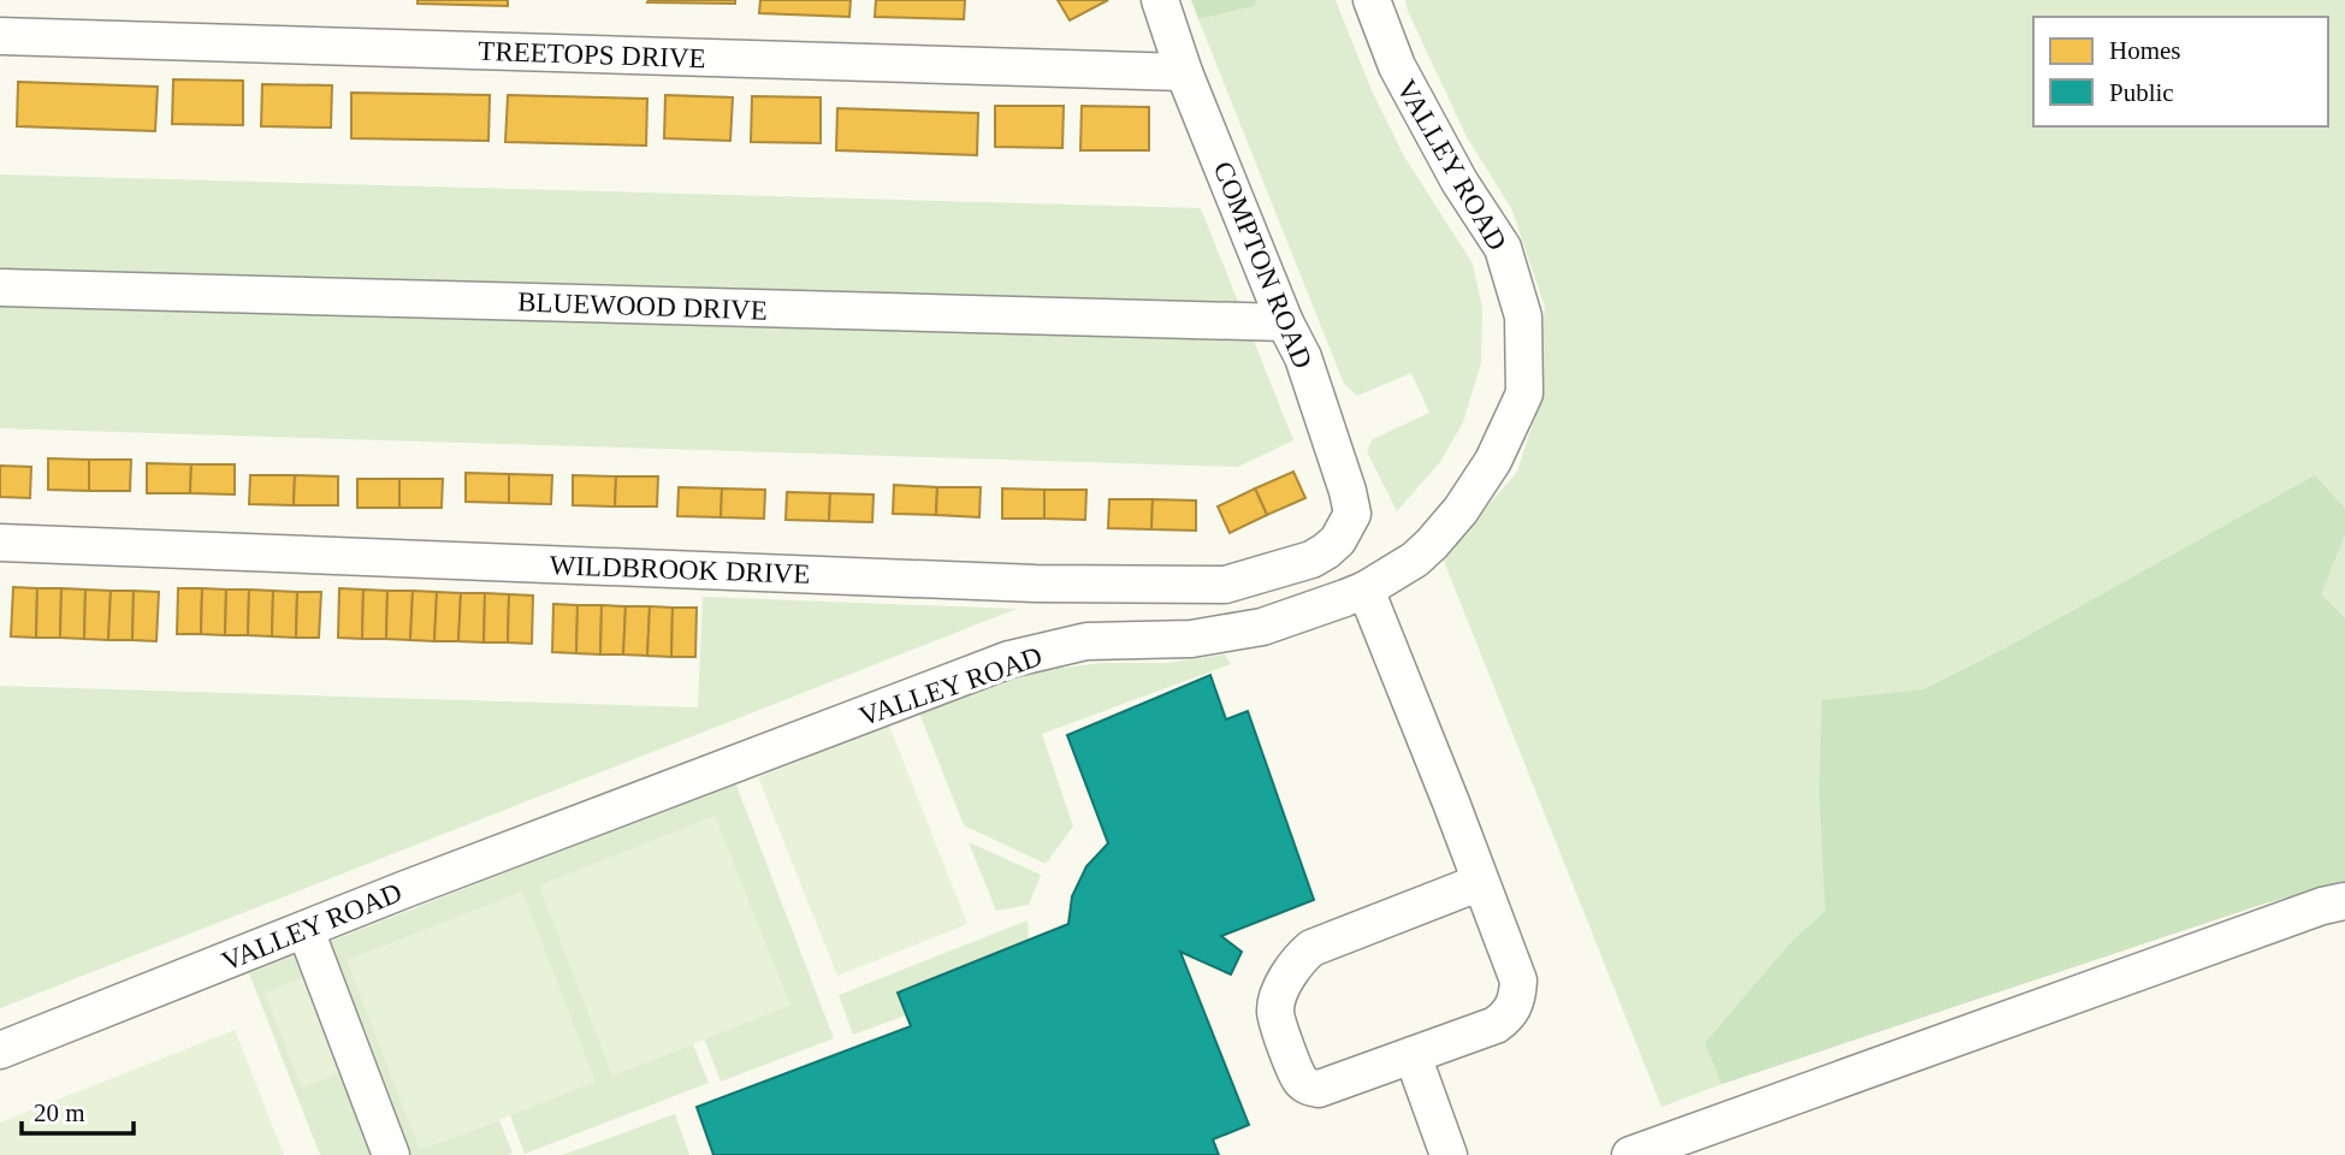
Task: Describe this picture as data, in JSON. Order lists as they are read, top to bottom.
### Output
{
  "streets": {
    "street": [
      "TREETOPS DRIVE",
      "VALLEY ROAD",
      "COMPTON ROAD",
      "BLUEWOOD DRIVE",
      "WILDBROOK DRIVE"
    ]
  },
  "crossings": [
    ["TREETOPS DRIVE", "COMPTON ROAD"],
    ["COMPTON ROAD", "BLUEWOOD DRIVE"],
    ["COMPTON ROAD", "WILDBROOK DRIVE"]
  ],
  "legend": ["Homes", "Public"],
  "scale_bar": "20 m"
}
